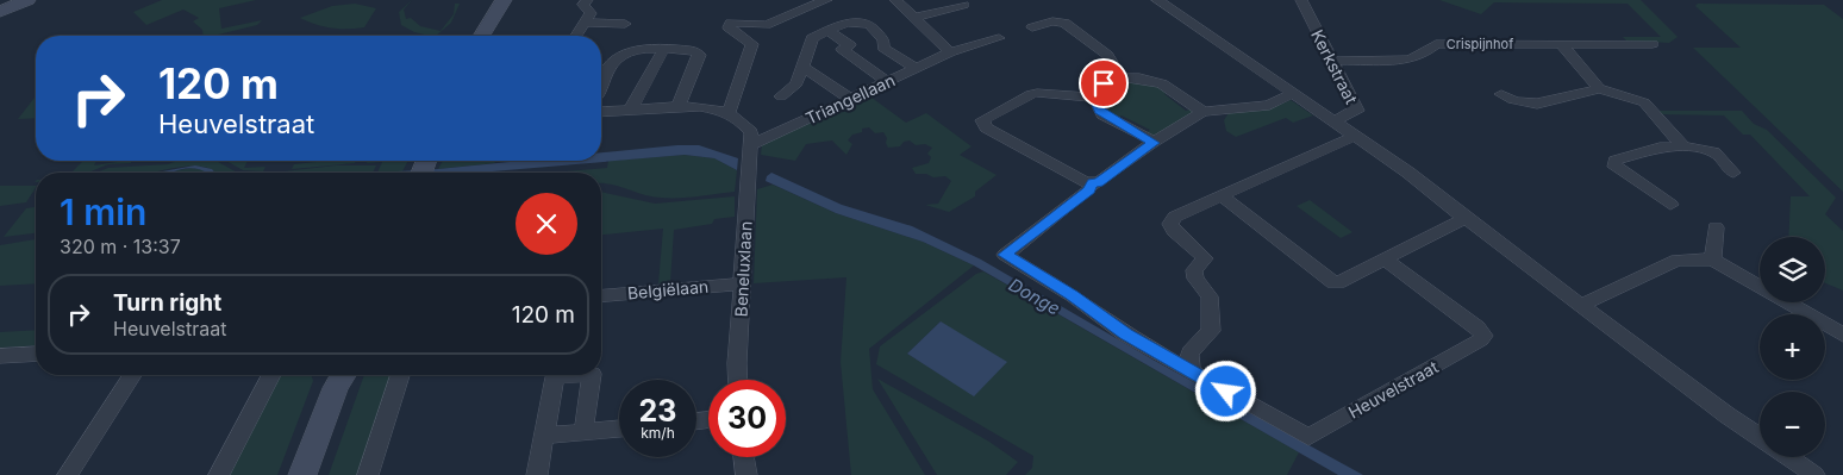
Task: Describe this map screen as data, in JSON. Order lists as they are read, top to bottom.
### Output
{
  "streets": {
    "street": [
      "Crispijnhof",
      "Kerkstraat",
      "Triangellaan",
      "Beneluxlaan",
      "Belgiëlaan",
      "Heuvelstraat"
    ]
  },
  "crossings": [
    ["Crispijnhof", "Kerkstraat"],
    ["Triangellaan", "Beneluxlaan"],
    ["Beneluxlaan", "Belgiëlaan"]
  ],
  "water": ["Donge"],
  "page": {
    "turn": ["120 m", "Heuvelstraat"],
    "heading": ["1 min", "320 m · 13:37"],
    "map_buttons": ["+", "−"],
    "list": [
      {
        "name": "Turn right",
        "note": "Heuvelstraat",
        "value": "120 m"
      }
    ],
    "speed": "23 km/h",
    "limit": "30"
  }
}
